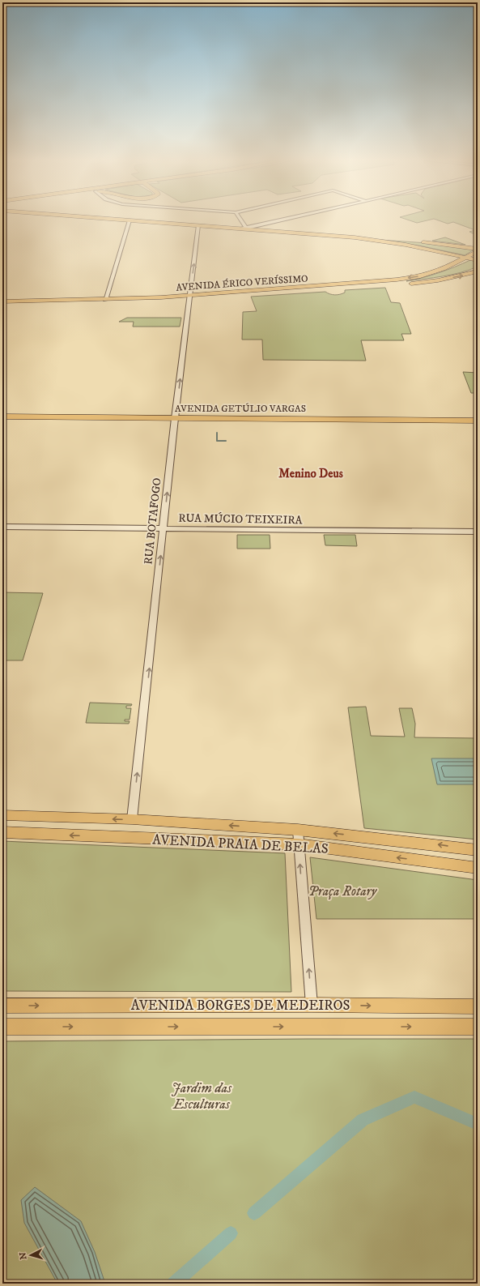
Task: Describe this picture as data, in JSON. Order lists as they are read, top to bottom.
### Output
{
  "streets": {
    "main road": [
      "AVENIDA ÉRICO VERÍSSIMO",
      "AVENIDA GETÚLIO VARGAS",
      "AVENIDA PRAIA DE BELAS",
      "AVENIDA BORGES DE MEDEIROS"
    ],
    "street": ["RUA MÚCIO TEIXEIRA", "RUA BOTAFOGO"]
  },
  "crossings": [
    ["AVENIDA ÉRICO VERÍSSIMO", "RUA BOTAFOGO"],
    ["AVENIDA GETÚLIO VARGAS", "RUA BOTAFOGO"],
    ["RUA MÚCIO TEIXEIRA", "RUA BOTAFOGO"],
    ["RUA BOTAFOGO", "AVENIDA PRAIA DE BELAS"]
  ],
  "one_way": ["RUA BOTAFOGO", "AVENIDA PRAIA DE BELAS", "AVENIDA BORGES DE MEDEIROS"],
  "districts": ["Menino Deus"],
  "parks": ["Praça Rotary", "Jardim das Esculturas"],
  "north": "left"
}
